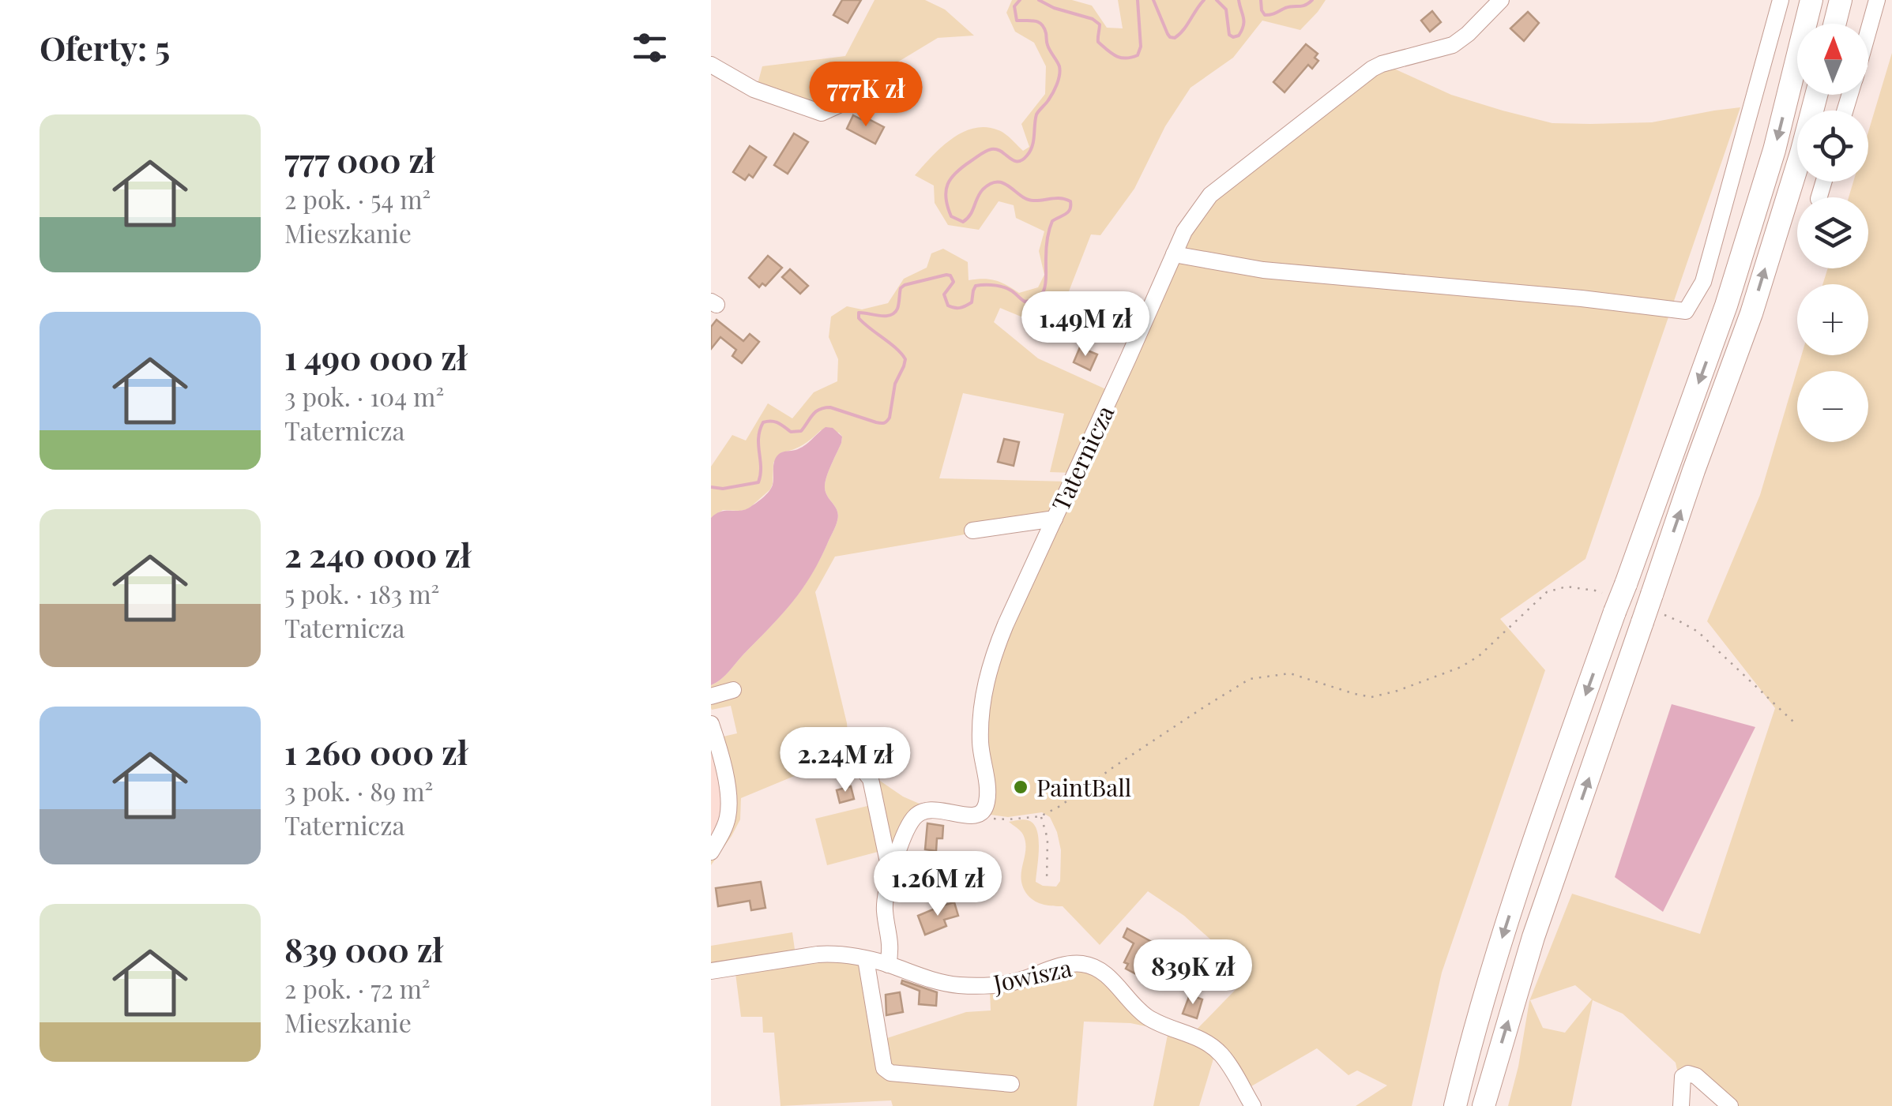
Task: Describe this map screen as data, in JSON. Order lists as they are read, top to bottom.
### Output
{
  "streets": {
    "street": ["Taternicza", "Jowisza"]
  },
  "places": ["PaintBall"],
  "north": "top",
  "page": {
    "heading": "Oferty: 5",
    "map_buttons": ["+", "−"],
    "price": [
      "777K zł",
      "1.49M zł",
      "2.24M zł",
      "1.26M zł",
      "839K zł"
    ],
    "list": [
      {
        "name": "777 000 zł",
        "note": "2 pok. · 54 m² · Mieszkanie"
      },
      {
        "name": "1 490 000 zł",
        "note": "3 pok. · 104 m² · Taternicza"
      },
      {
        "name": "2 240 000 zł",
        "note": "5 pok. · 183 m² · Taternicza"
      },
      {
        "name": "1 260 000 zł",
        "note": "3 pok. · 89 m² · Taternicza"
      },
      {
        "name": "839 000 zł",
        "note": "2 pok. · 72 m² · Mieszkanie"
      }
    ]
  }
}
